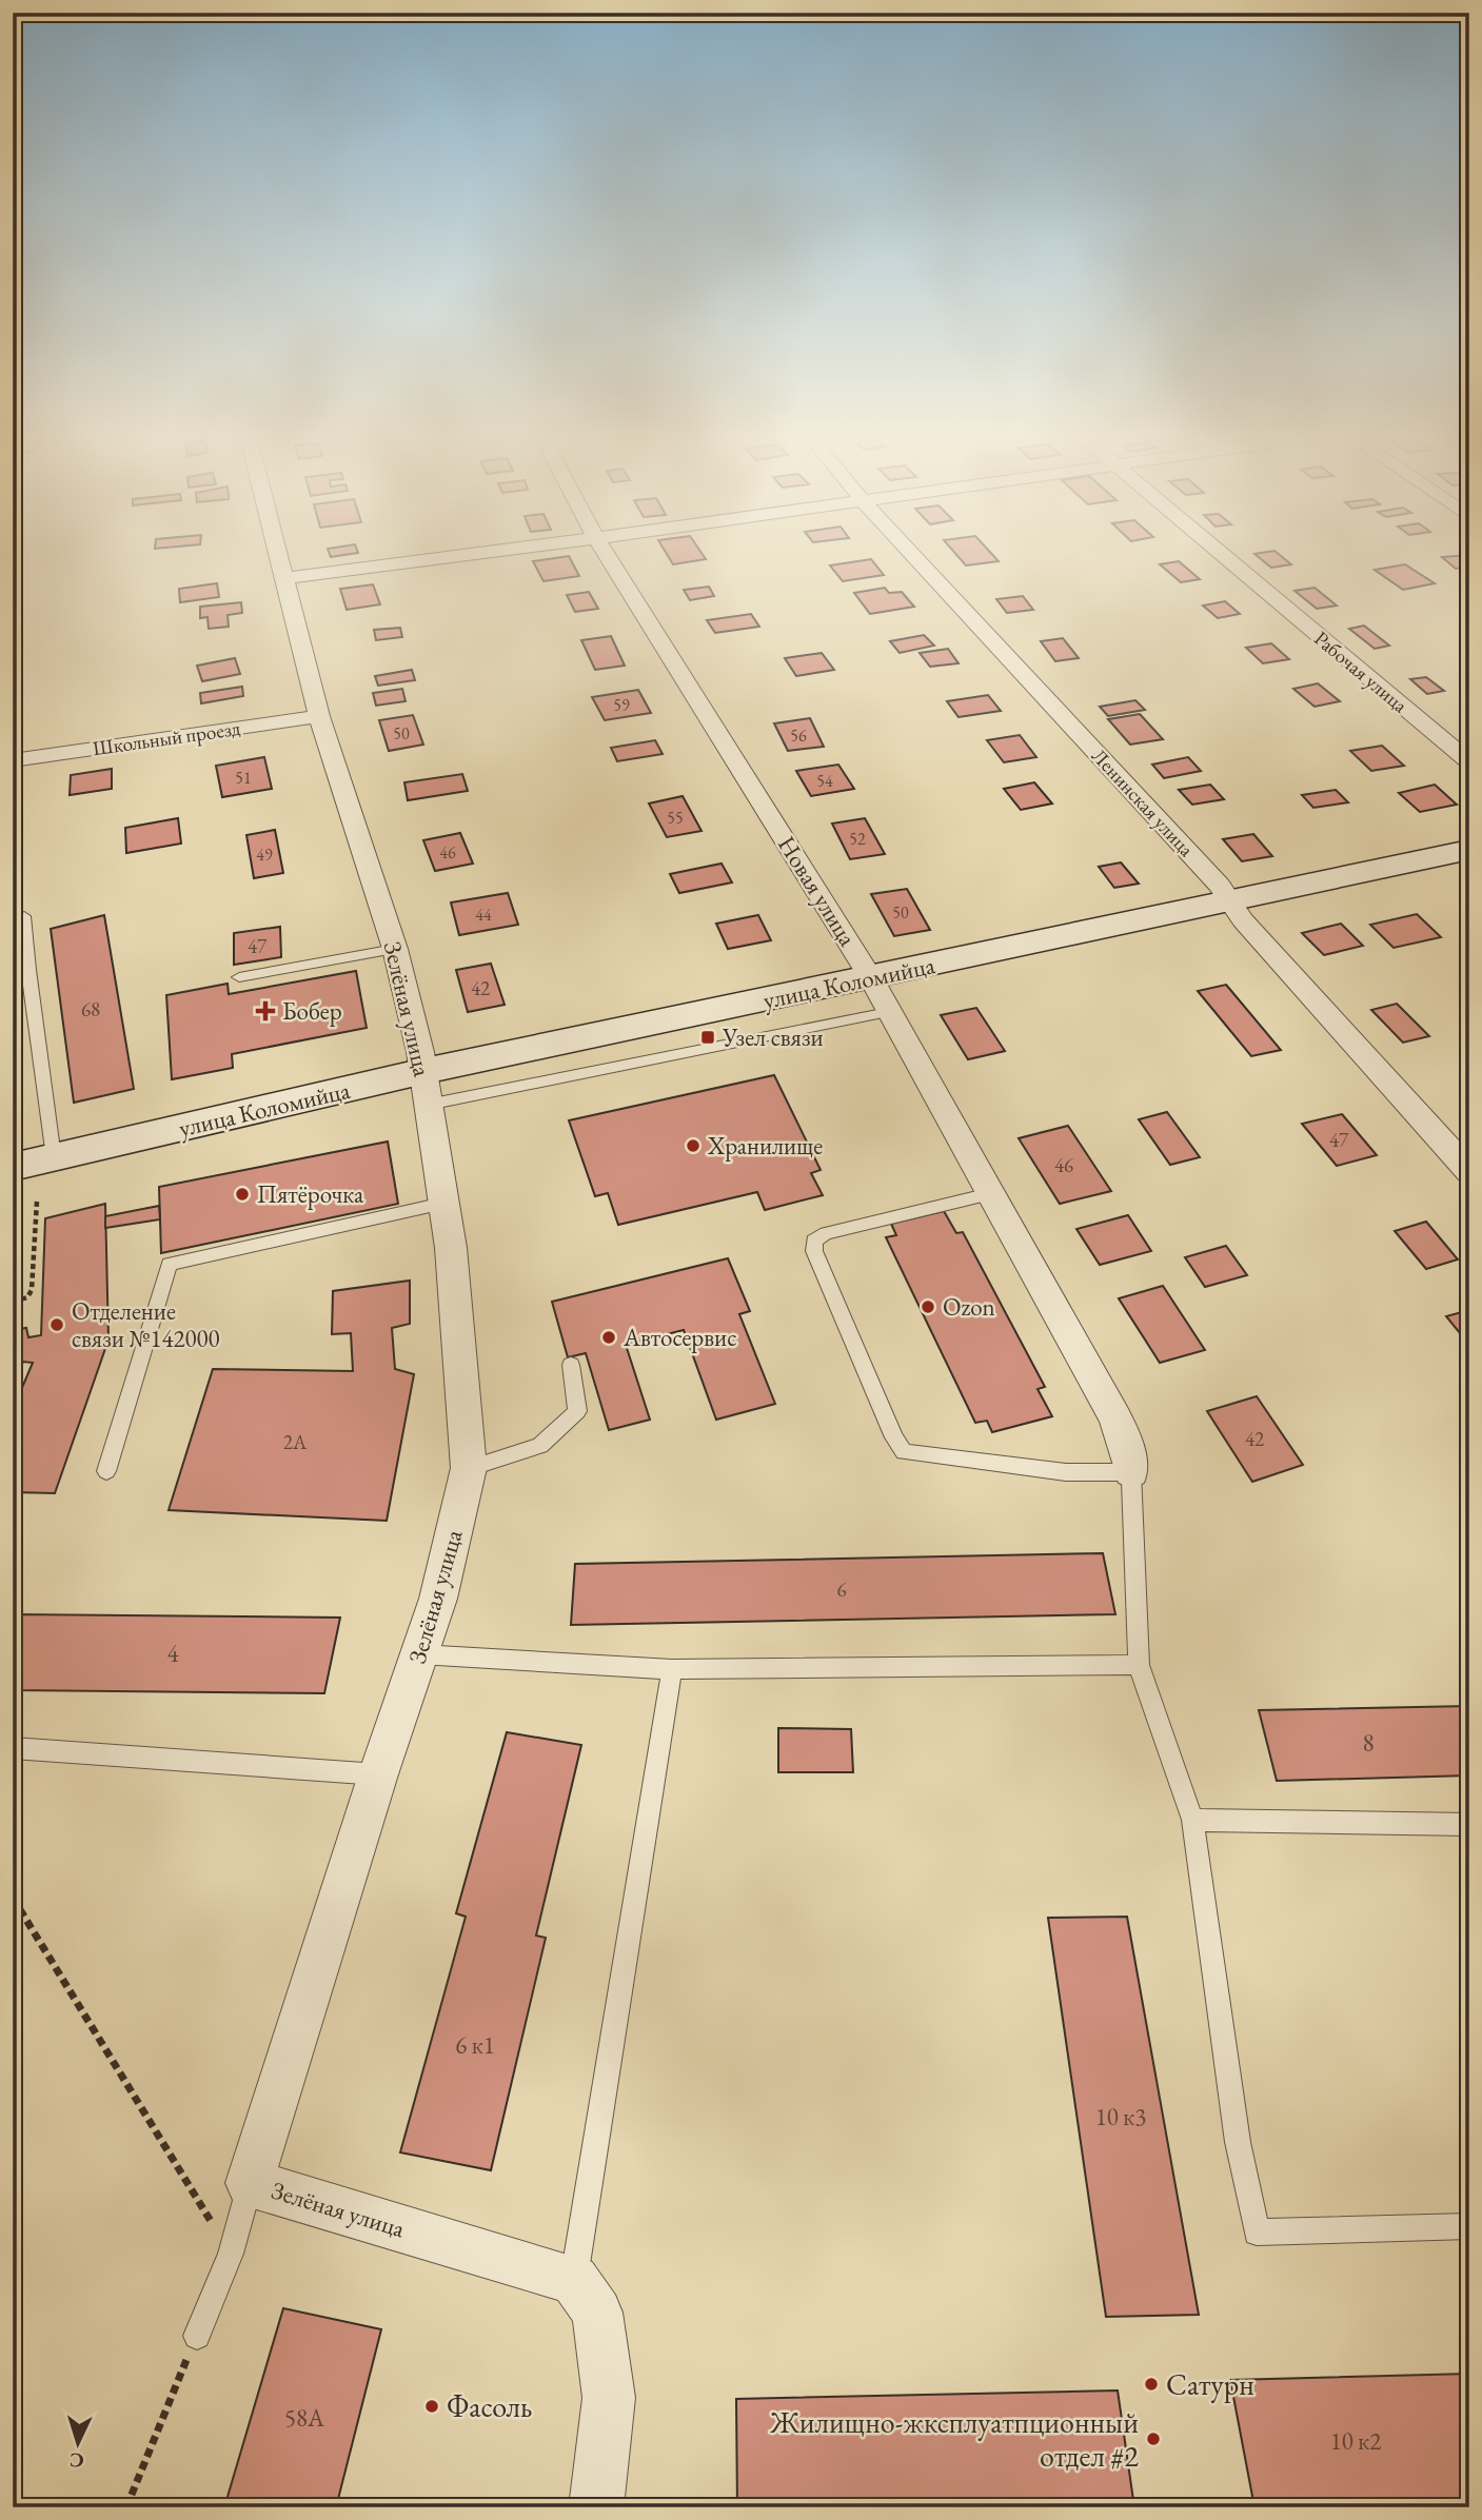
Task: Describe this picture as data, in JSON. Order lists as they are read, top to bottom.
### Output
{
  "streets": {
    "main road": ["улица Коломийца"],
    "street": [
      "Рабочая улица",
      "Школьный проезд",
      "Ленинская улица",
      "Новая улица",
      "Зелёная улица"
    ]
  },
  "crossings": [
    ["Школьный проезд", "Зелёная улица"],
    ["Ленинская улица", "улица Коломийца"],
    ["Новая улица", "улица Коломийца"],
    ["улица Коломийца", "Зелёная улица"]
  ],
  "places": {
    "health": ["Бобер"],
    "transit": ["Узел связи"],
    "other": [
      "Хранилище",
      "Пятёрочка",
      "Ozon",
      "Отделение связи №142000",
      "Автосервис",
      "Сатурн",
      "Фасоль",
      "Жилищно-жксплуатпционный отдел #2"
    ]
  },
  "house_numbers": [
    "59",
    "50",
    "56",
    "51",
    "54",
    "55",
    "52",
    "46",
    "49",
    "50",
    "44",
    "47",
    "42",
    "68",
    "47",
    "46",
    "42",
    "2А",
    "6",
    "4",
    "8",
    "6 к1",
    "10 к3",
    "58А",
    "10 к2"
  ],
  "north": "bottom"
}
